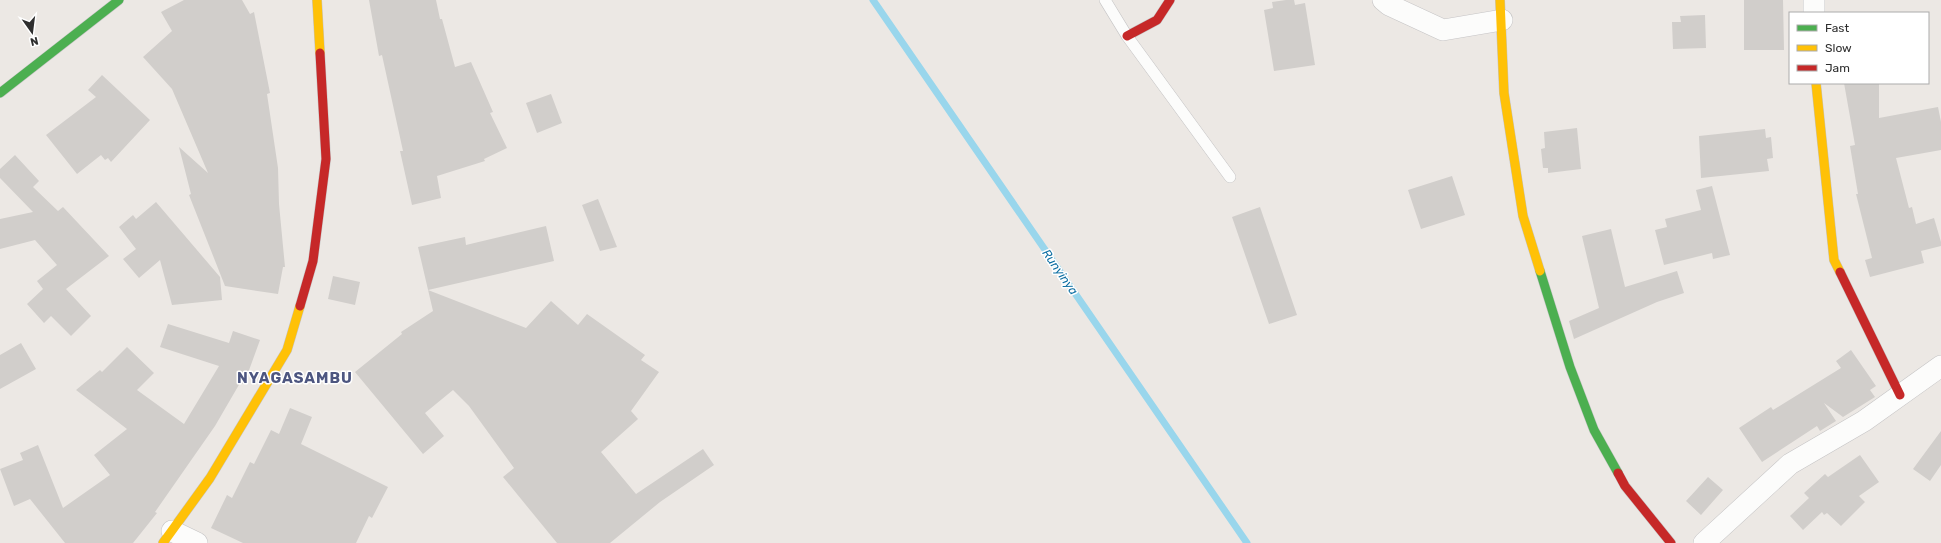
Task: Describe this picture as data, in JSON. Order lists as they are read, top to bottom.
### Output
{
  "districts": ["NYAGASAMBU"],
  "water": ["Runyinya"],
  "legend": ["Fast", "Slow", "Jam"],
  "north": "bottom"
}
